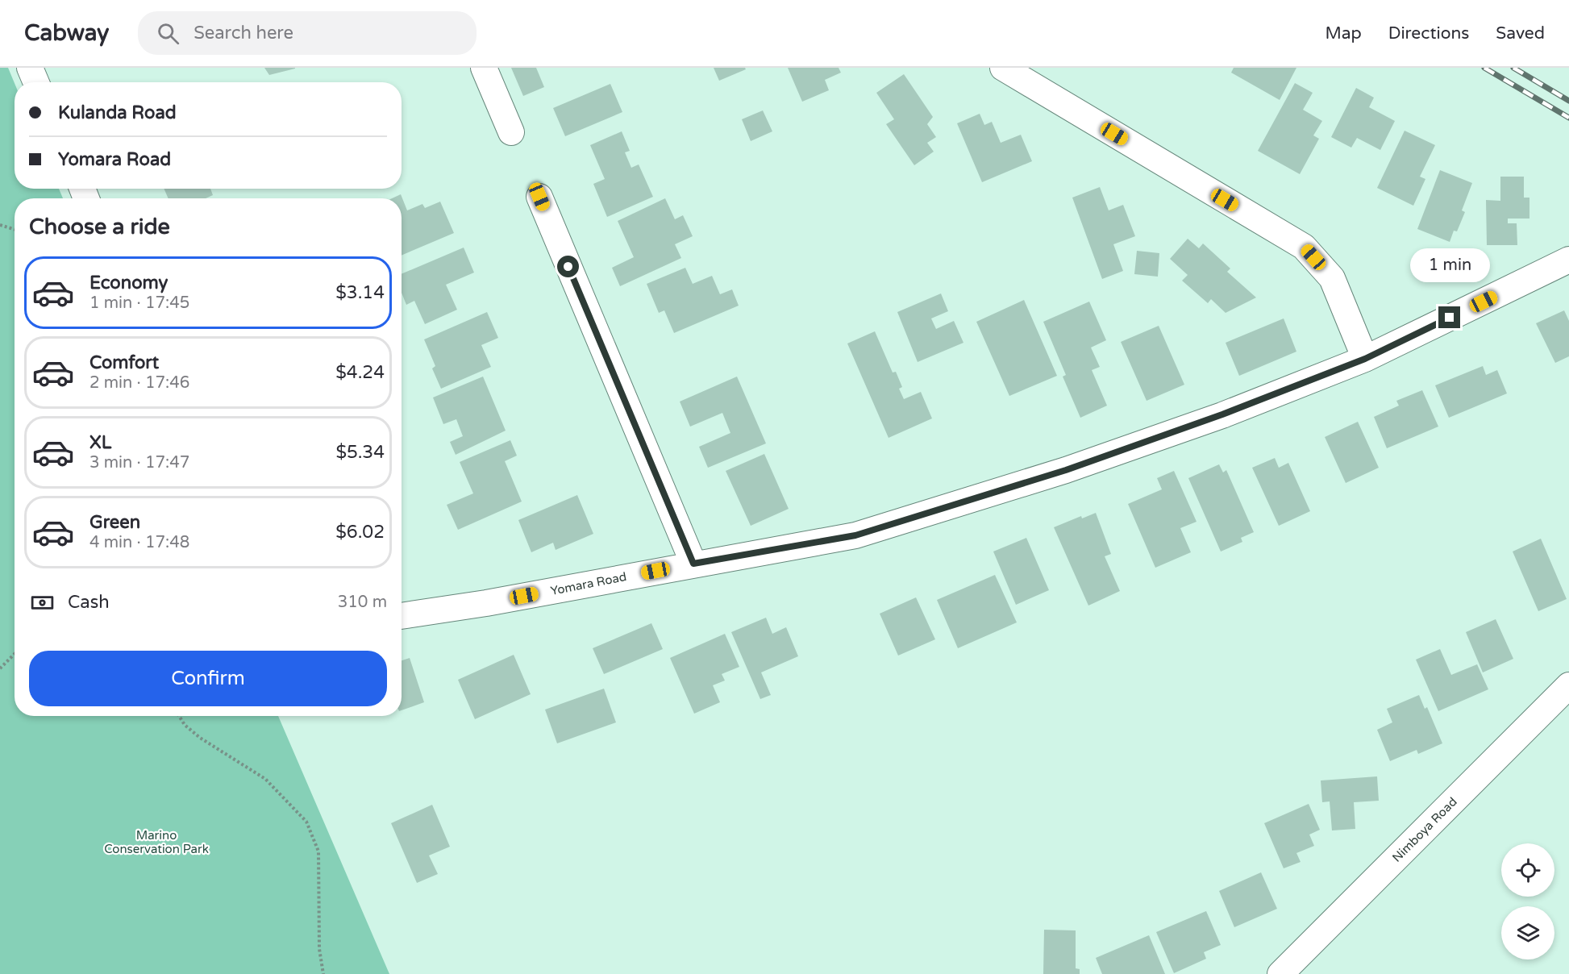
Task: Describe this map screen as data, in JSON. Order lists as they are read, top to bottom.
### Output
{
  "streets": {
    "street": ["Yomara Road", "Nimboya Road"]
  },
  "parks": ["Marino Conservation Park"],
  "page": {
    "header": "Cabway",
    "search": "Search here",
    "nav": ["Map", "Directions", "Saved"],
    "banner": ["Kulanda Road", "Yomara Road"],
    "heading": "Choose a ride",
    "bubble": "1 min",
    "list": [
      {
        "name": "Economy",
        "note": "1 min · 17:45",
        "value": "$3.14"
      },
      {
        "name": "Comfort",
        "note": "2 min · 17:46",
        "value": "$4.24"
      },
      {
        "name": "XL",
        "note": "3 min · 17:47",
        "value": "$5.34"
      },
      {
        "name": "Green",
        "note": "4 min · 17:48",
        "value": "$6.02"
      }
    ],
    "pay": ["Cash", "310 m"],
    "buttons": "Confirm"
  }
}
